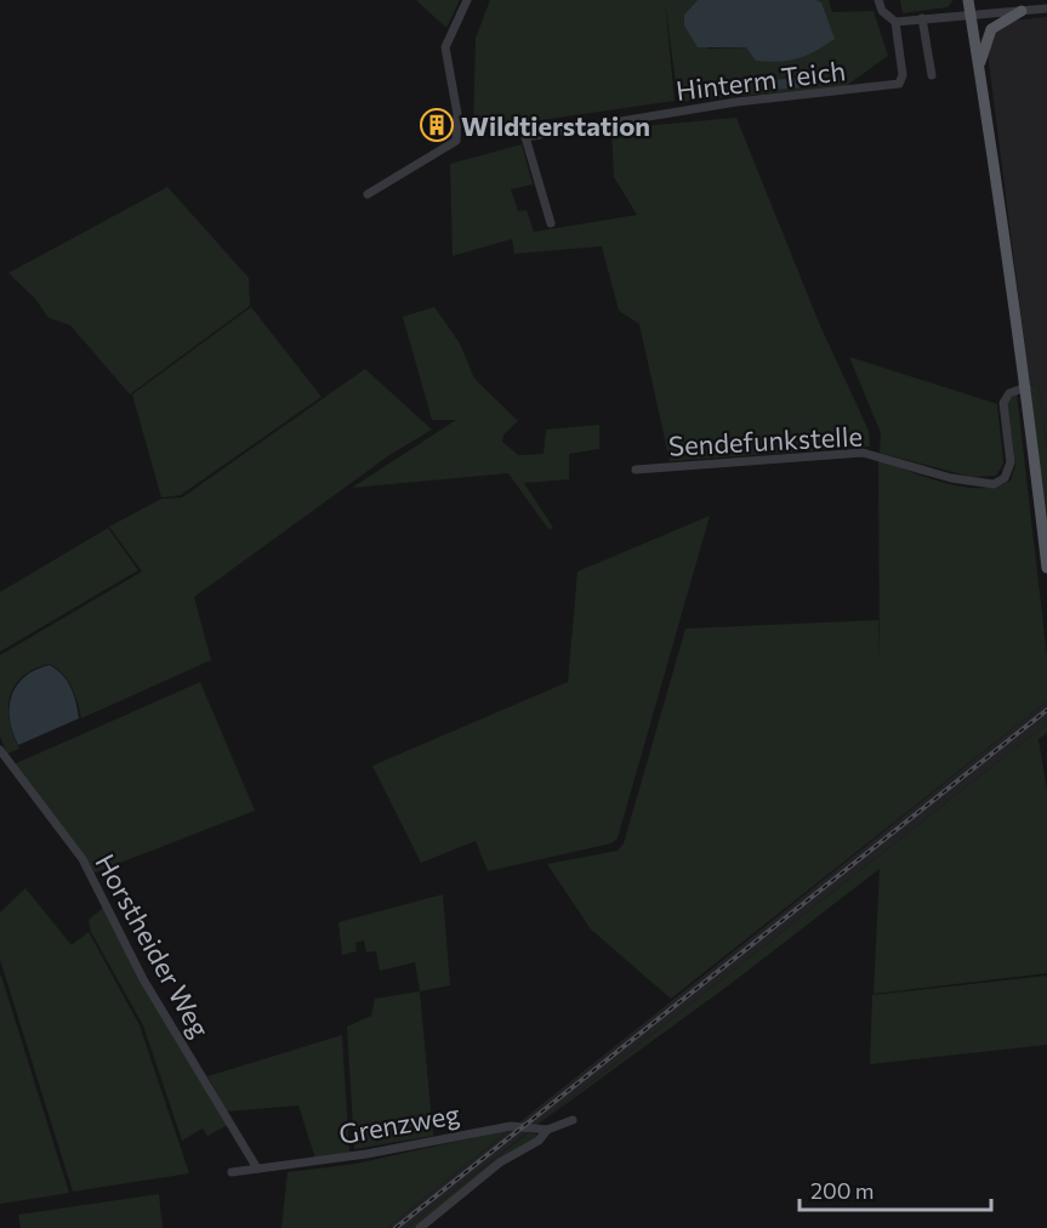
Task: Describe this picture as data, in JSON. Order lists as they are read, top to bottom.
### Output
{
  "streets": {
    "street": [
      "Hinterm Teich",
      "Sendefunkstelle",
      "Horstheider Weg",
      "Grenzweg"
    ]
  },
  "crossings": [
    ["Horstheider Weg", "Grenzweg"]
  ],
  "places": {
    "building": ["Wildtierstation"]
  },
  "scale_bar": "200 m"
}
